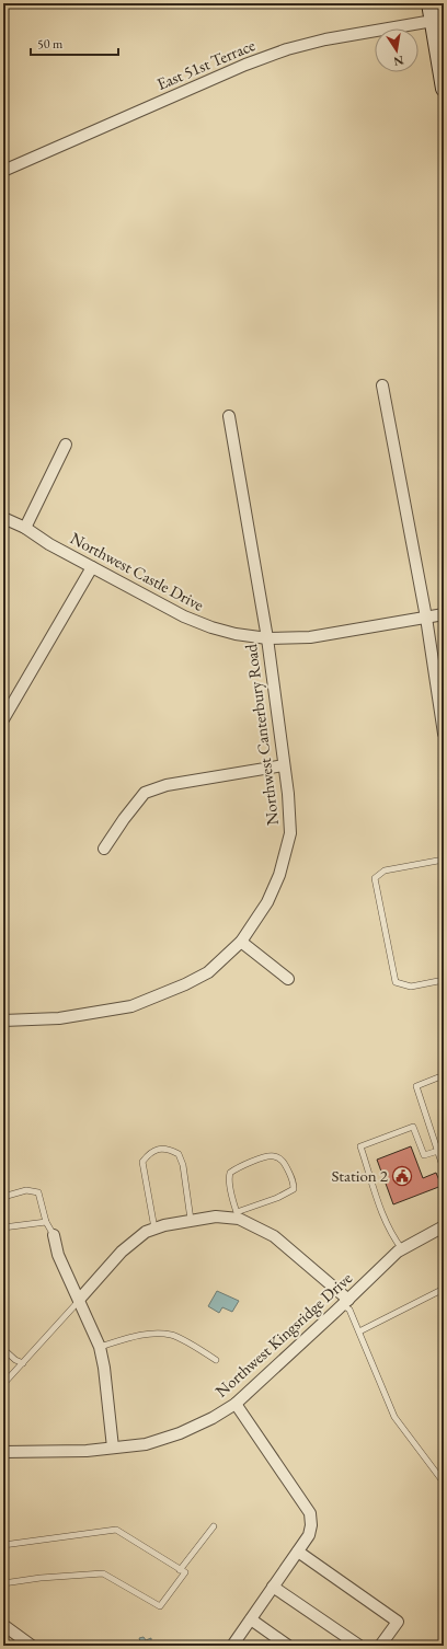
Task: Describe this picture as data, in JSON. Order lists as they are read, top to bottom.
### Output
{
  "streets": {
    "street": [
      "East 51st Terrace",
      "Northwest Castle Drive",
      "Northwest Canterbury Road",
      "Northwest Kingsridge Drive"
    ]
  },
  "crossings": [
    ["Northwest Castle Drive", "Northwest Canterbury Road"]
  ],
  "places": {
    "public building": ["Station 2"]
  },
  "scale_bar": "50 m",
  "north": "bottom"
}
